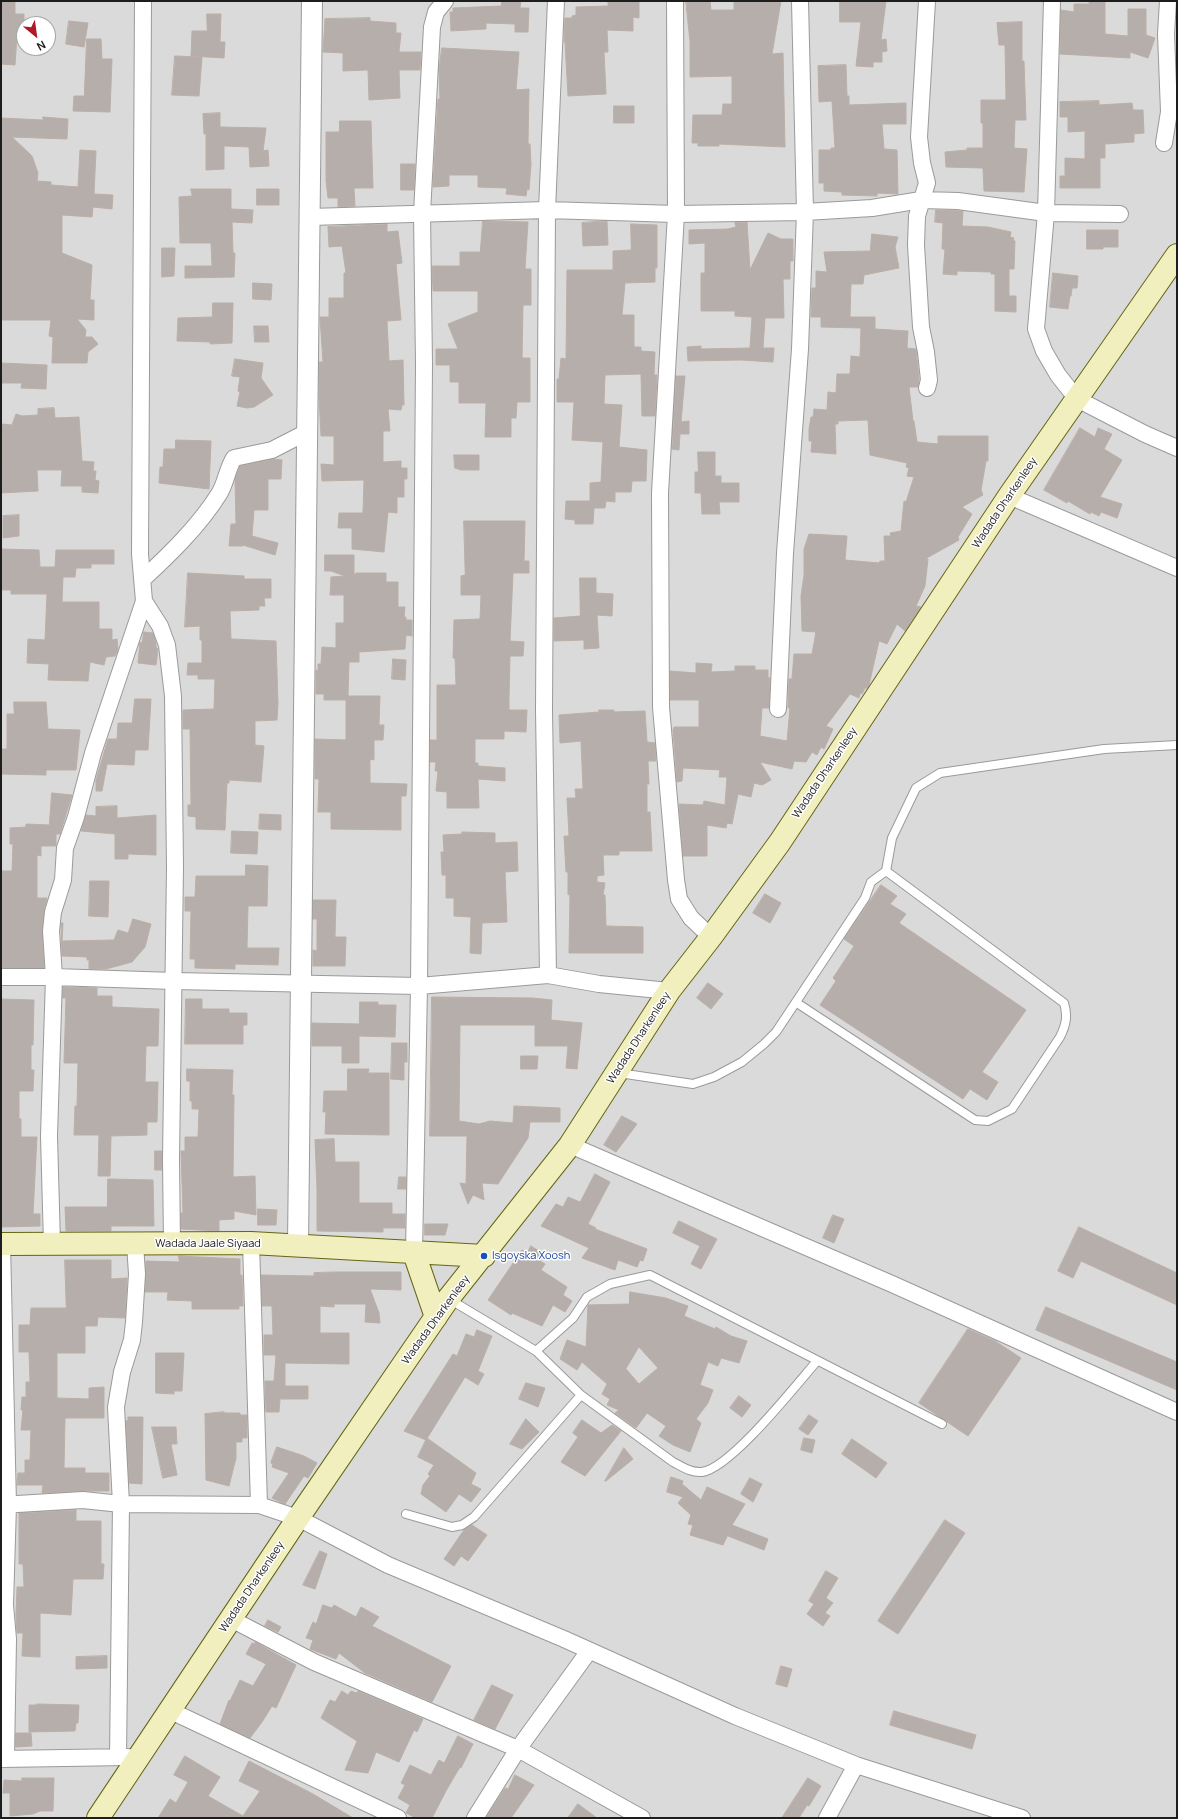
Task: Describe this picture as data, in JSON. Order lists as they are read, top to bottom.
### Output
{
  "streets": {
    "main road": ["Wadada Dharkenleey", "Wadada Jaale Siyaad"]
  },
  "crossings": [
    ["Wadada Dharkenleey", "Wadada Jaale Siyaad"]
  ],
  "places": ["Isgoyska Xoosh"],
  "north": "bottom right"
}
